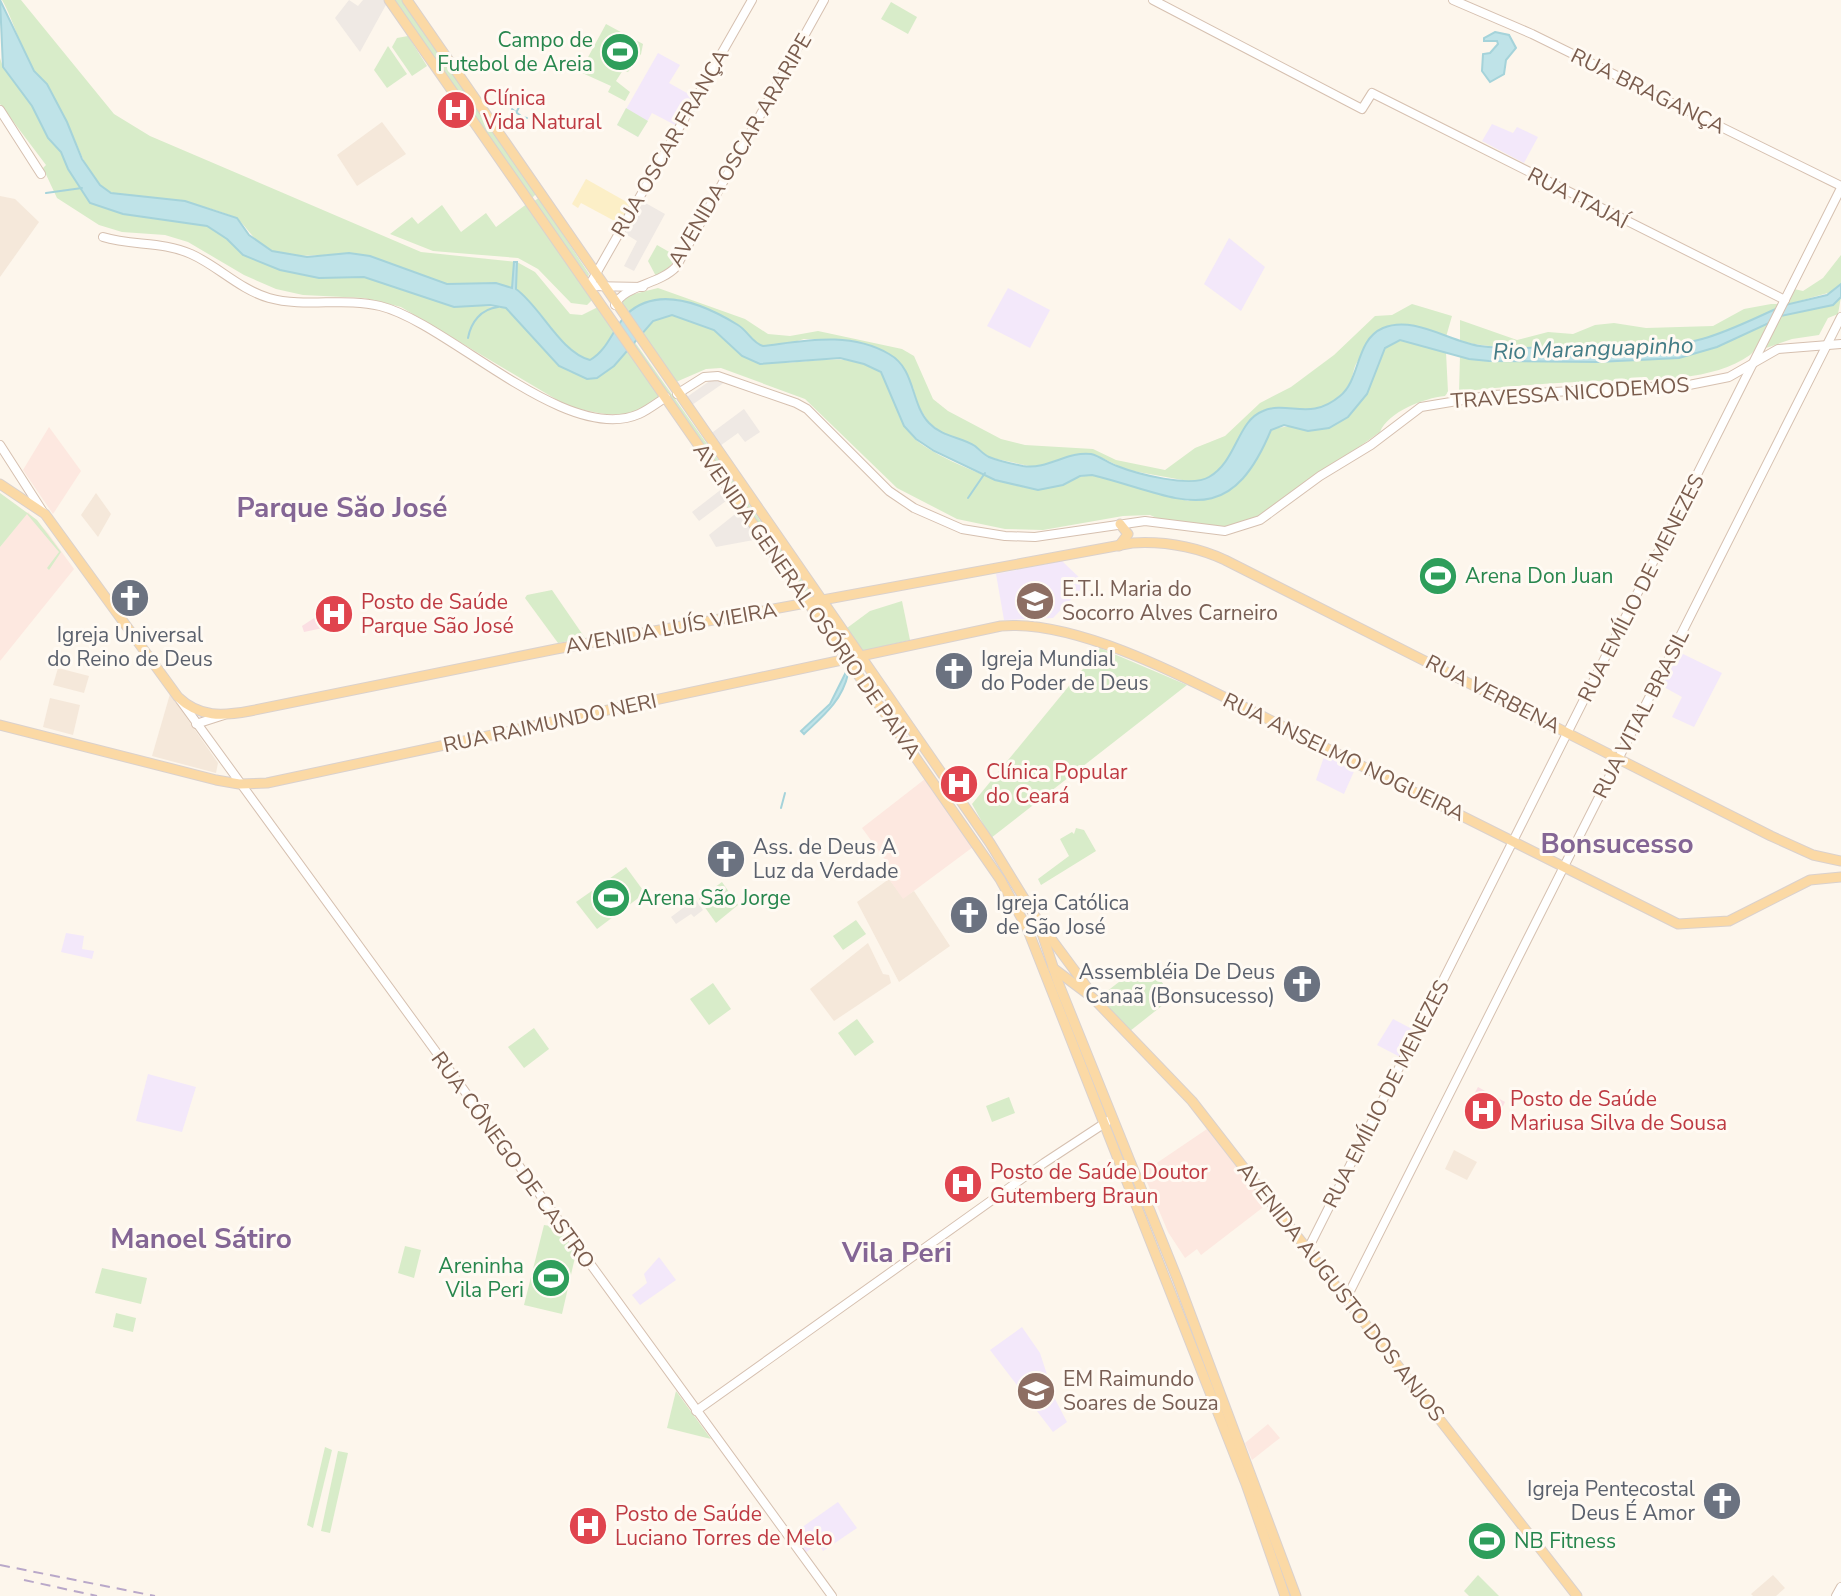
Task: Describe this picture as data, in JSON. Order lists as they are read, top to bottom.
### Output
{
  "streets": {
    "main road": [
      "AVENIDA GENERAL OSÓRIO DE PAIVA",
      "AVENIDA LUÍS VIEIRA",
      "RUA VERBENA",
      "RUA RAIMUNDO NERI",
      "RUA ANSELMO NOGUEIRA",
      "AVENIDA AUGUSTO DOS ANJOS"
    ],
    "street": [
      "RUA BRAGANÇA",
      "RUA OSCAR FRANÇA",
      "AVENIDA OSCAR ARARIPE",
      "RUA ITAJAÍ",
      "TRAVESSA NICODEMOS",
      "RUA EMÍLIO DE MENEZES",
      "RUA VITAL BRASIL",
      "RUA CÔNEGO DE CASTRO"
    ]
  },
  "crossings": [
    ["RUA BRAGANÇA", "RUA EMÍLIO DE MENEZES"],
    ["RUA OSCAR FRANÇA", "AVENIDA GENERAL OSÓRIO DE PAIVA"],
    ["AVENIDA OSCAR ARARIPE", "AVENIDA GENERAL OSÓRIO DE PAIVA"],
    ["RUA ITAJAÍ", "RUA EMÍLIO DE MENEZES"],
    ["TRAVESSA NICODEMOS", "RUA EMÍLIO DE MENEZES"],
    ["TRAVESSA NICODEMOS", "AVENIDA GENERAL OSÓRIO DE PAIVA"],
    ["TRAVESSA NICODEMOS", "RUA VITAL BRASIL"],
    ["RUA EMÍLIO DE MENEZES", "RUA VERBENA"],
    ["RUA EMÍLIO DE MENEZES", "RUA ANSELMO NOGUEIRA"],
    ["RUA EMÍLIO DE MENEZES", "AVENIDA AUGUSTO DOS ANJOS"],
    ["AVENIDA GENERAL OSÓRIO DE PAIVA", "AVENIDA LUÍS VIEIRA"],
    ["AVENIDA GENERAL OSÓRIO DE PAIVA", "RUA RAIMUNDO NERI"],
    ["AVENIDA GENERAL OSÓRIO DE PAIVA", "RUA ANSELMO NOGUEIRA"],
    ["AVENIDA GENERAL OSÓRIO DE PAIVA", "AVENIDA AUGUSTO DOS ANJOS"],
    ["AVENIDA LUÍS VIEIRA", "RUA VERBENA"],
    ["AVENIDA LUÍS VIEIRA", "RUA CÔNEGO DE CASTRO"],
    ["RUA VERBENA", "RUA VITAL BRASIL"],
    ["RUA VITAL BRASIL", "RUA ANSELMO NOGUEIRA"],
    ["RUA VITAL BRASIL", "AVENIDA AUGUSTO DOS ANJOS"],
    ["RUA RAIMUNDO NERI", "RUA ANSELMO NOGUEIRA"],
    ["RUA RAIMUNDO NERI", "RUA CÔNEGO DE CASTRO"]
  ],
  "districts": [
    "Parque Săo José",
    "Bonsucesso",
    "Manoel Sátiro",
    "Vila Peri"
  ],
  "water": ["Rio Maranguapinho"],
  "places": {
    "sports": [
      "Campo de Futebol de Areia",
      "Arena Don Juan",
      "Arena São Jorge",
      "Areninha Vila Peri",
      "NB Fitness"
    ],
    "hospital": [
      "Clínica Vida Natural",
      "Posto de Saúde Parque São José",
      "Clínica Popular do Ceará",
      "Posto de Saúde Mariusa Silva de Sousa",
      "Posto de Saúde Doutor Gutemberg Braun",
      "Posto de Saúde Luciano Torres de Melo"
    ],
    "church": [
      "Igreja Universal do Reino de Deus",
      "Igreja Mundial do Poder de Deus",
      "Ass. de Deus A Luz da Verdade",
      "Igreja Católica de São José",
      "Assembléia De Deus Canaã (Bonsucesso)",
      "Igreja Pentecostal Deus É Amor"
    ],
    "school or university": ["E.T.I. Maria do Socorro Alves Carneiro", "EM Raimundo Soares de Souza"]
  }
}
